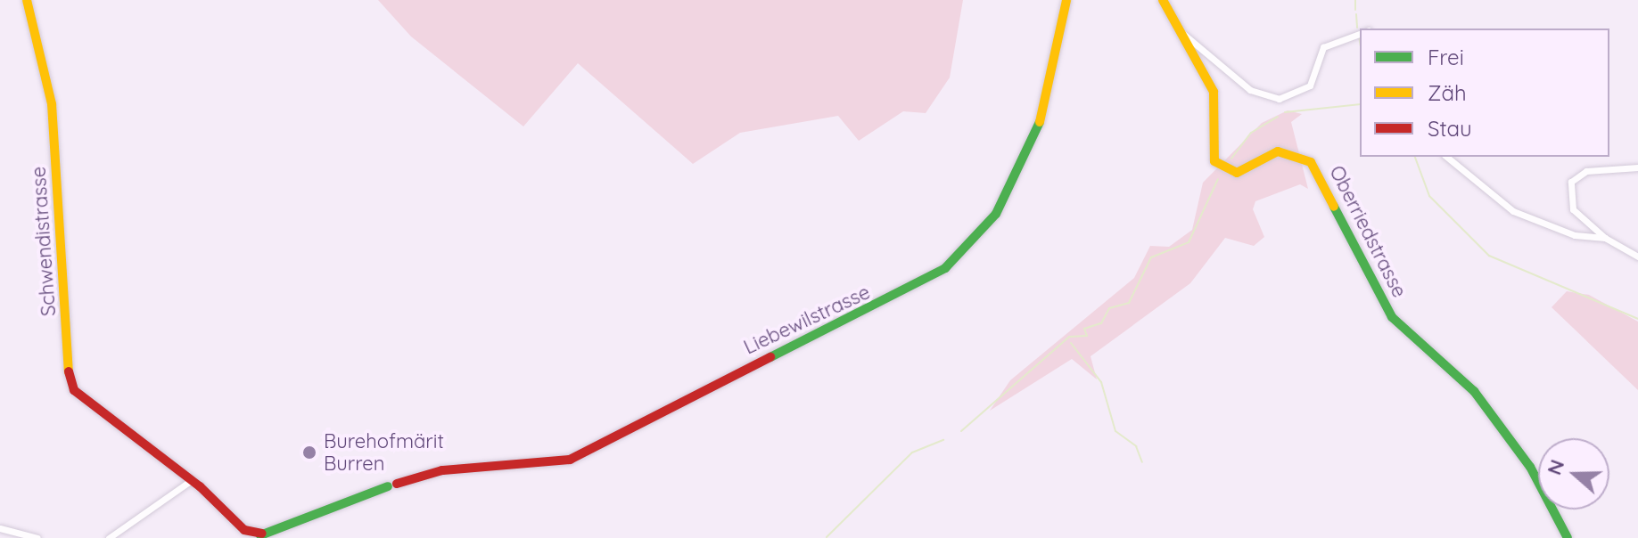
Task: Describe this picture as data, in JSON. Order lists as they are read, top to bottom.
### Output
{
  "streets": {
    "street": ["Oberriedstrasse", "Schwendistrasse", "Liebewilstrasse"]
  },
  "crossings": [
    ["Schwendistrasse", "Liebewilstrasse"]
  ],
  "places": ["Burehofmärit Burren"],
  "legend": ["Frei", "Zäh", "Stau"],
  "north": "left"
}
